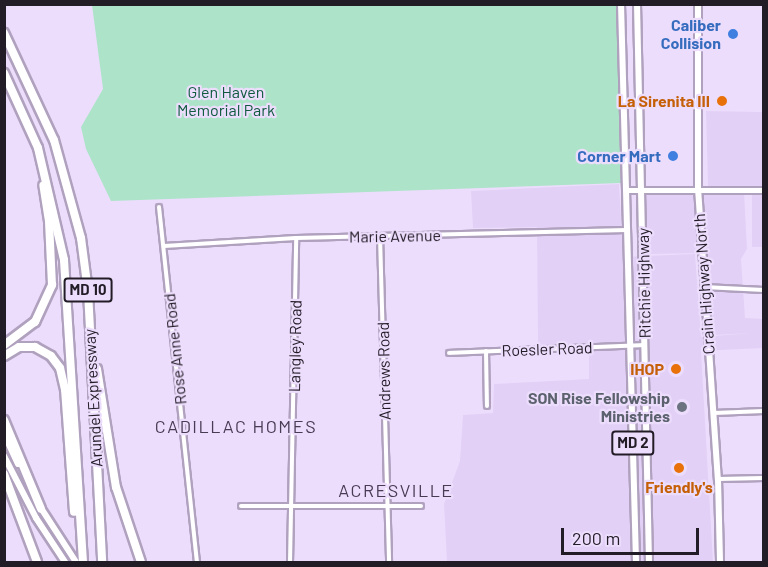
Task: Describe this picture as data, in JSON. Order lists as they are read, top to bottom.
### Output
{
  "streets": {
    "highway": ["MD 10", "Arundel Expressway"],
    "main road": ["Ritchie Highway", "Crain Highway North", "MD 2"],
    "street": [
      "Marie Avenue",
      "Langley Road",
      "Rose Anne Road",
      "Roesler Road",
      "Andrews Road"
    ]
  },
  "crossings": [
    ["Marie Avenue", "Ritchie Highway"],
    ["Marie Avenue", "Langley Road"],
    ["Marie Avenue", "Rose Anne Road"],
    ["Marie Avenue", "Andrews Road"],
    ["Ritchie Highway", "Roesler Road"]
  ],
  "districts": ["CADILLAC HOMES", "ACRESVILLE"],
  "parks": ["Glen Haven Memorial Park"],
  "places": [
    "Caliber Collision",
    "La Sirenita III",
    "Corner Mart",
    "IHOP",
    "SON Rise Fellowship Ministries",
    "Friendly's"
  ],
  "scale_bar": "200 m"
}
